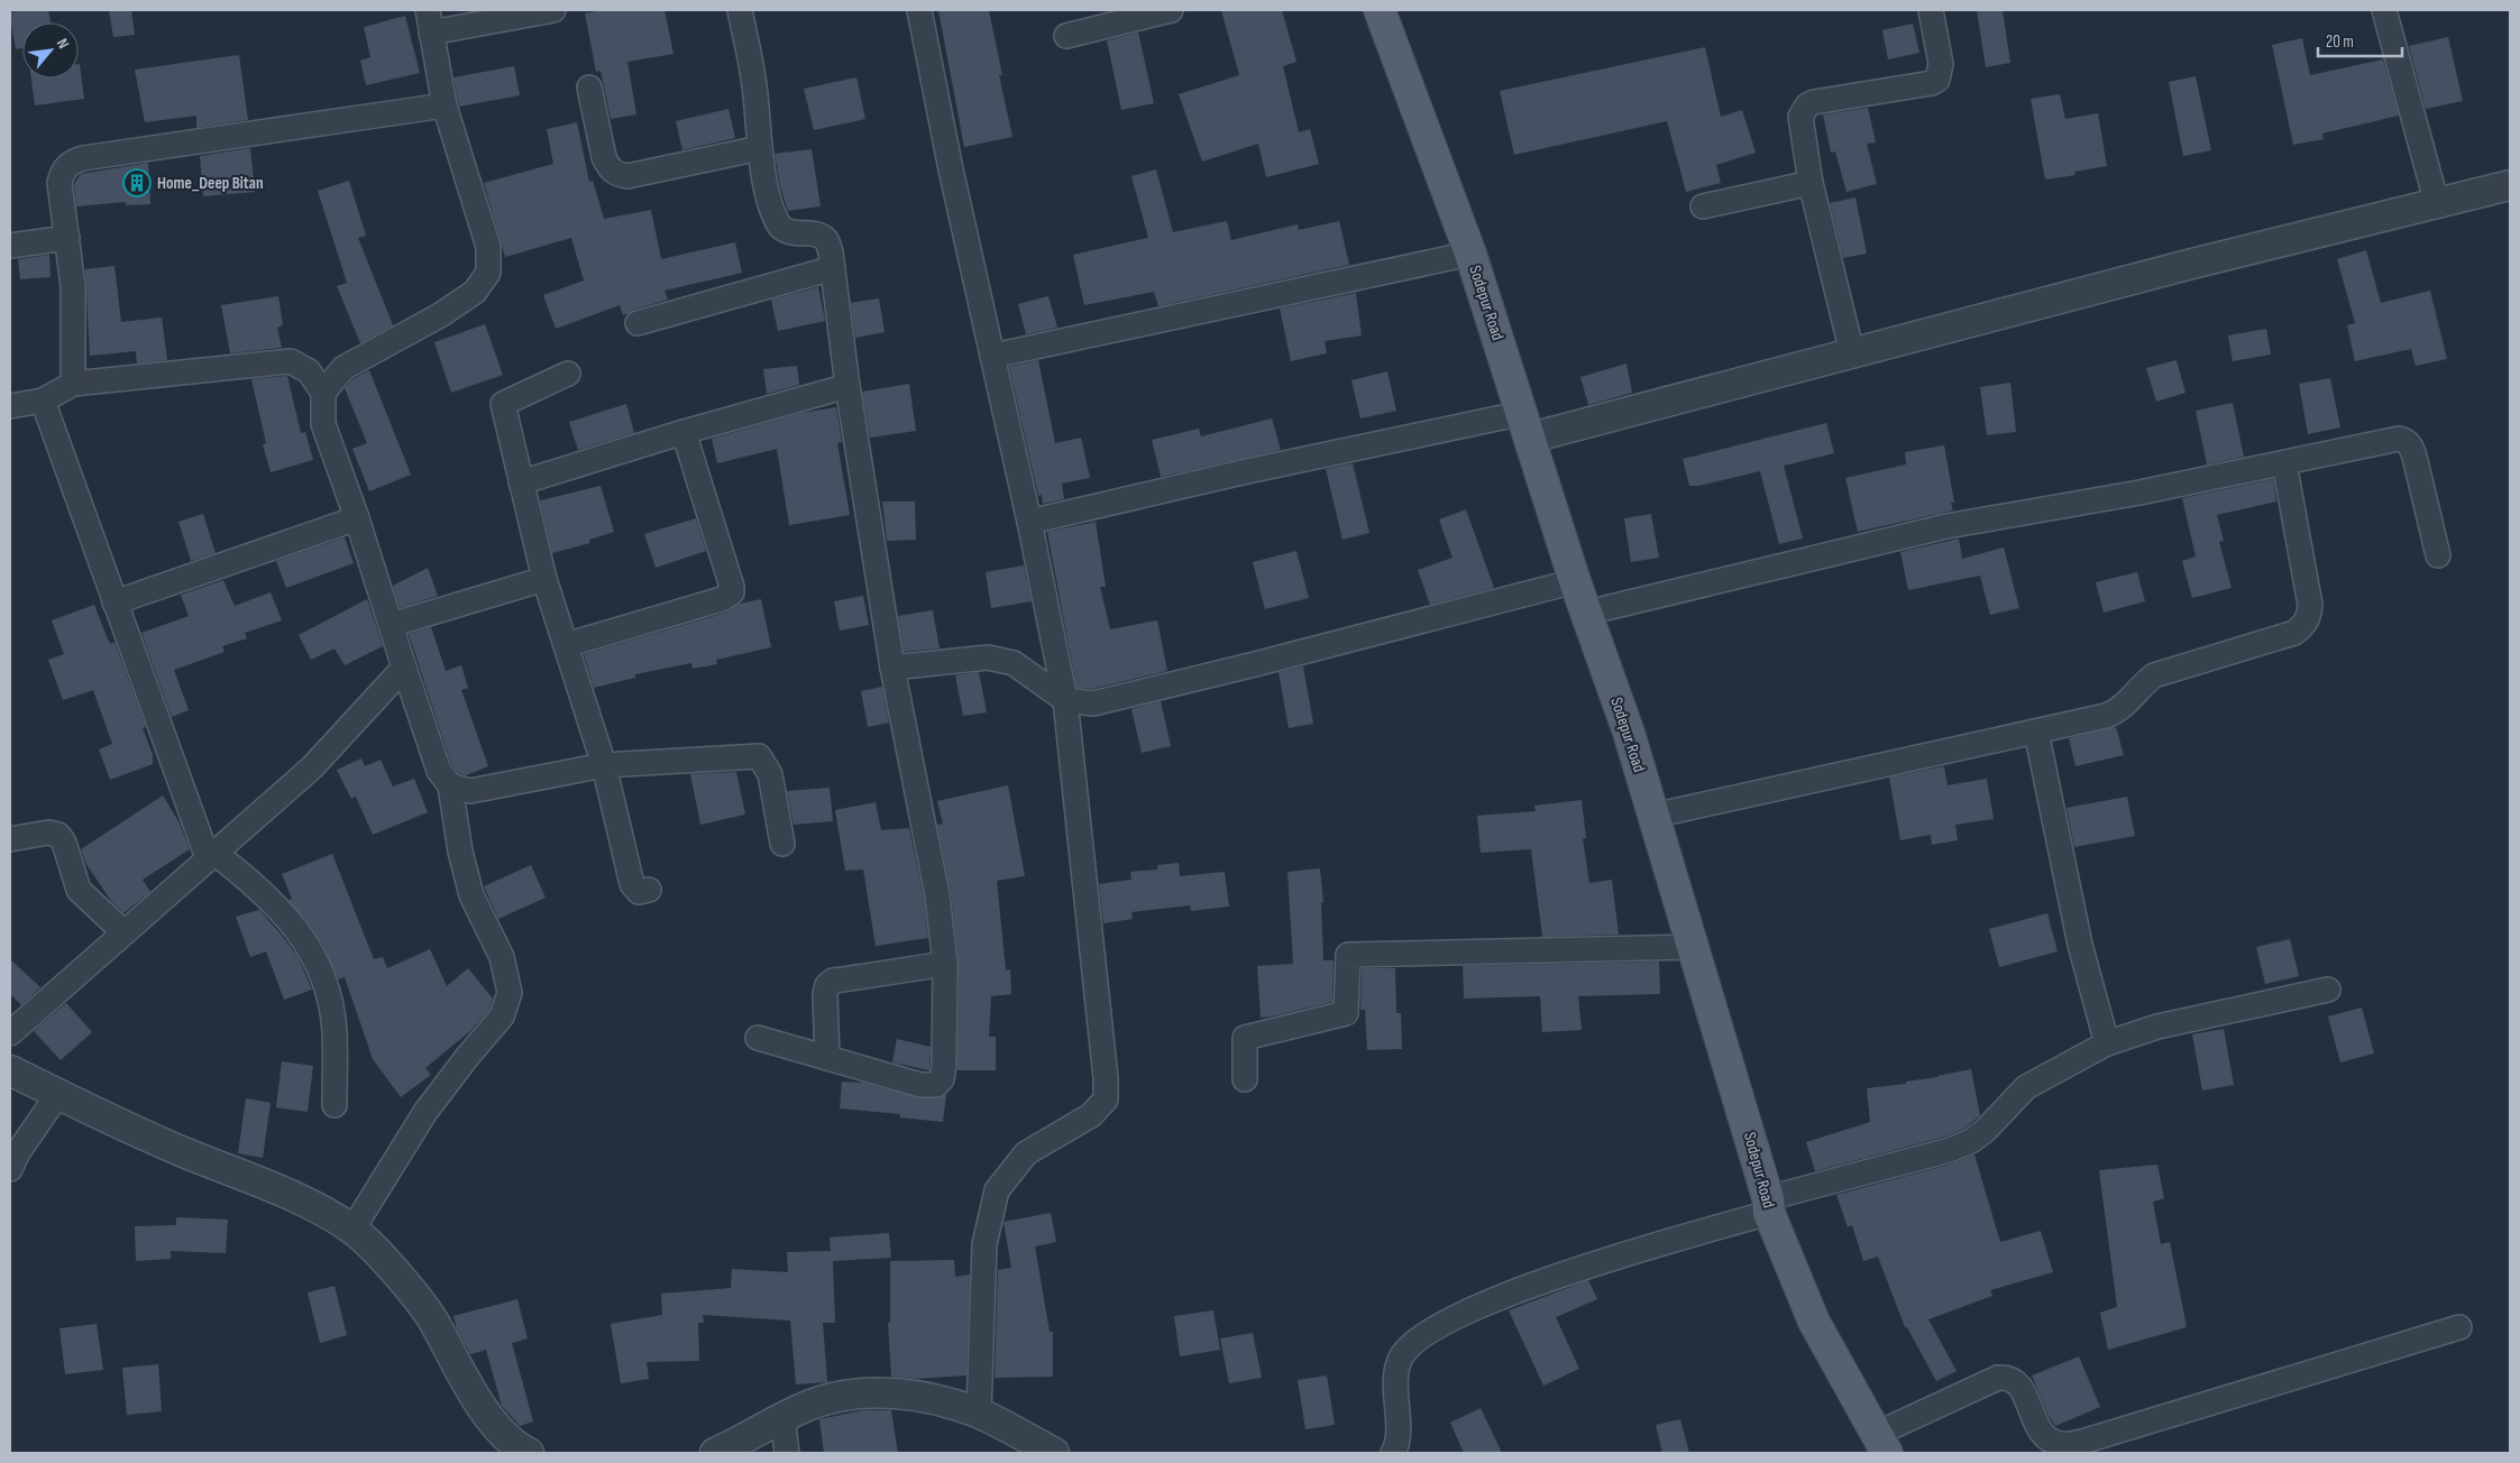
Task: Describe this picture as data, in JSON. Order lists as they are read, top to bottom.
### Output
{
  "streets": {
    "main road": ["Sodepur Road"]
  },
  "places": {
    "building": ["Home_Deep Bitan"]
  },
  "scale_bar": "20 m",
  "north": "top right"
}
